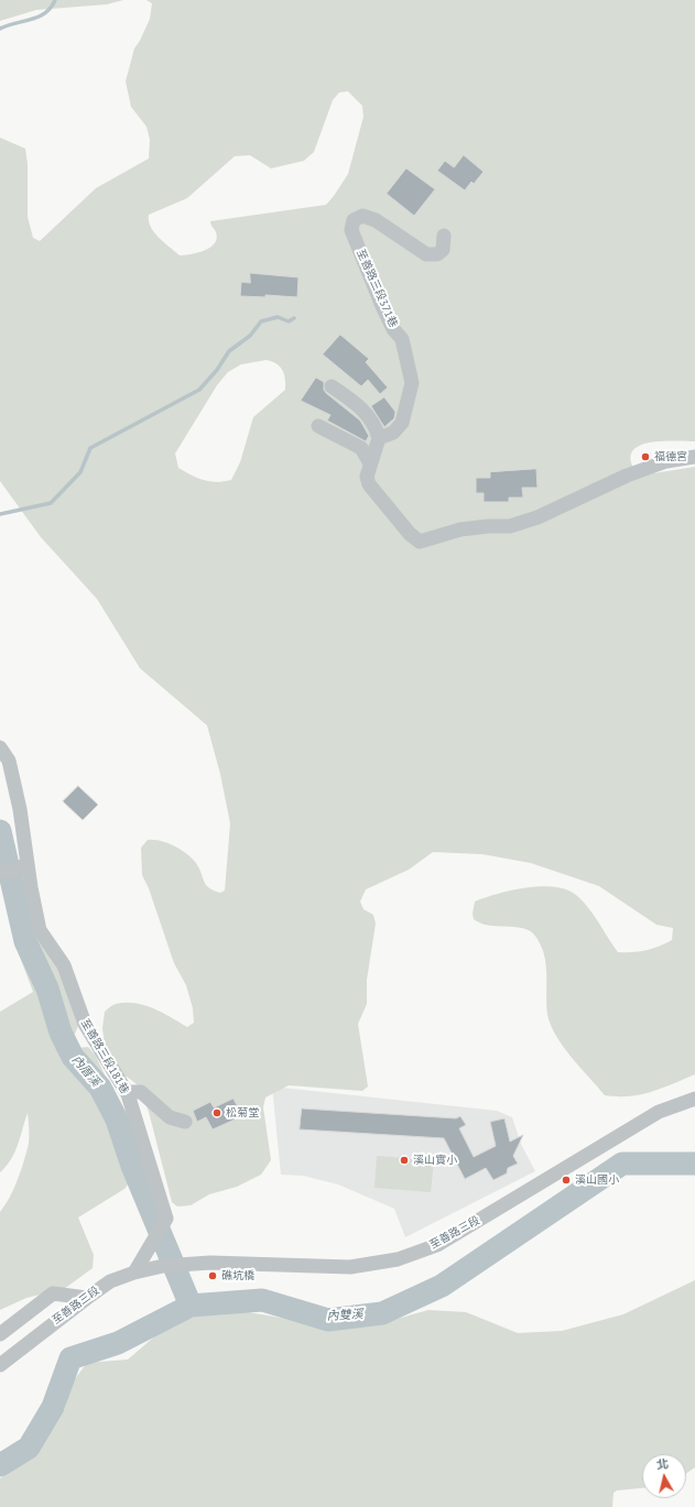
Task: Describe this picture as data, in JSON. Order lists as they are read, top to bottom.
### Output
{
  "streets": {
    "street": ["至善路三段371巷", "至善路三段181巷", "至善路三段"]
  },
  "crossings": [
    ["至善路三段181巷", "至善路三段"]
  ],
  "water": ["內厝溪", "內雙溪"],
  "places": [
    "福德宮",
    "松菊堂",
    "溪山實小",
    "溪山國小",
    "礁坑橋"
  ],
  "north": "top"
}
